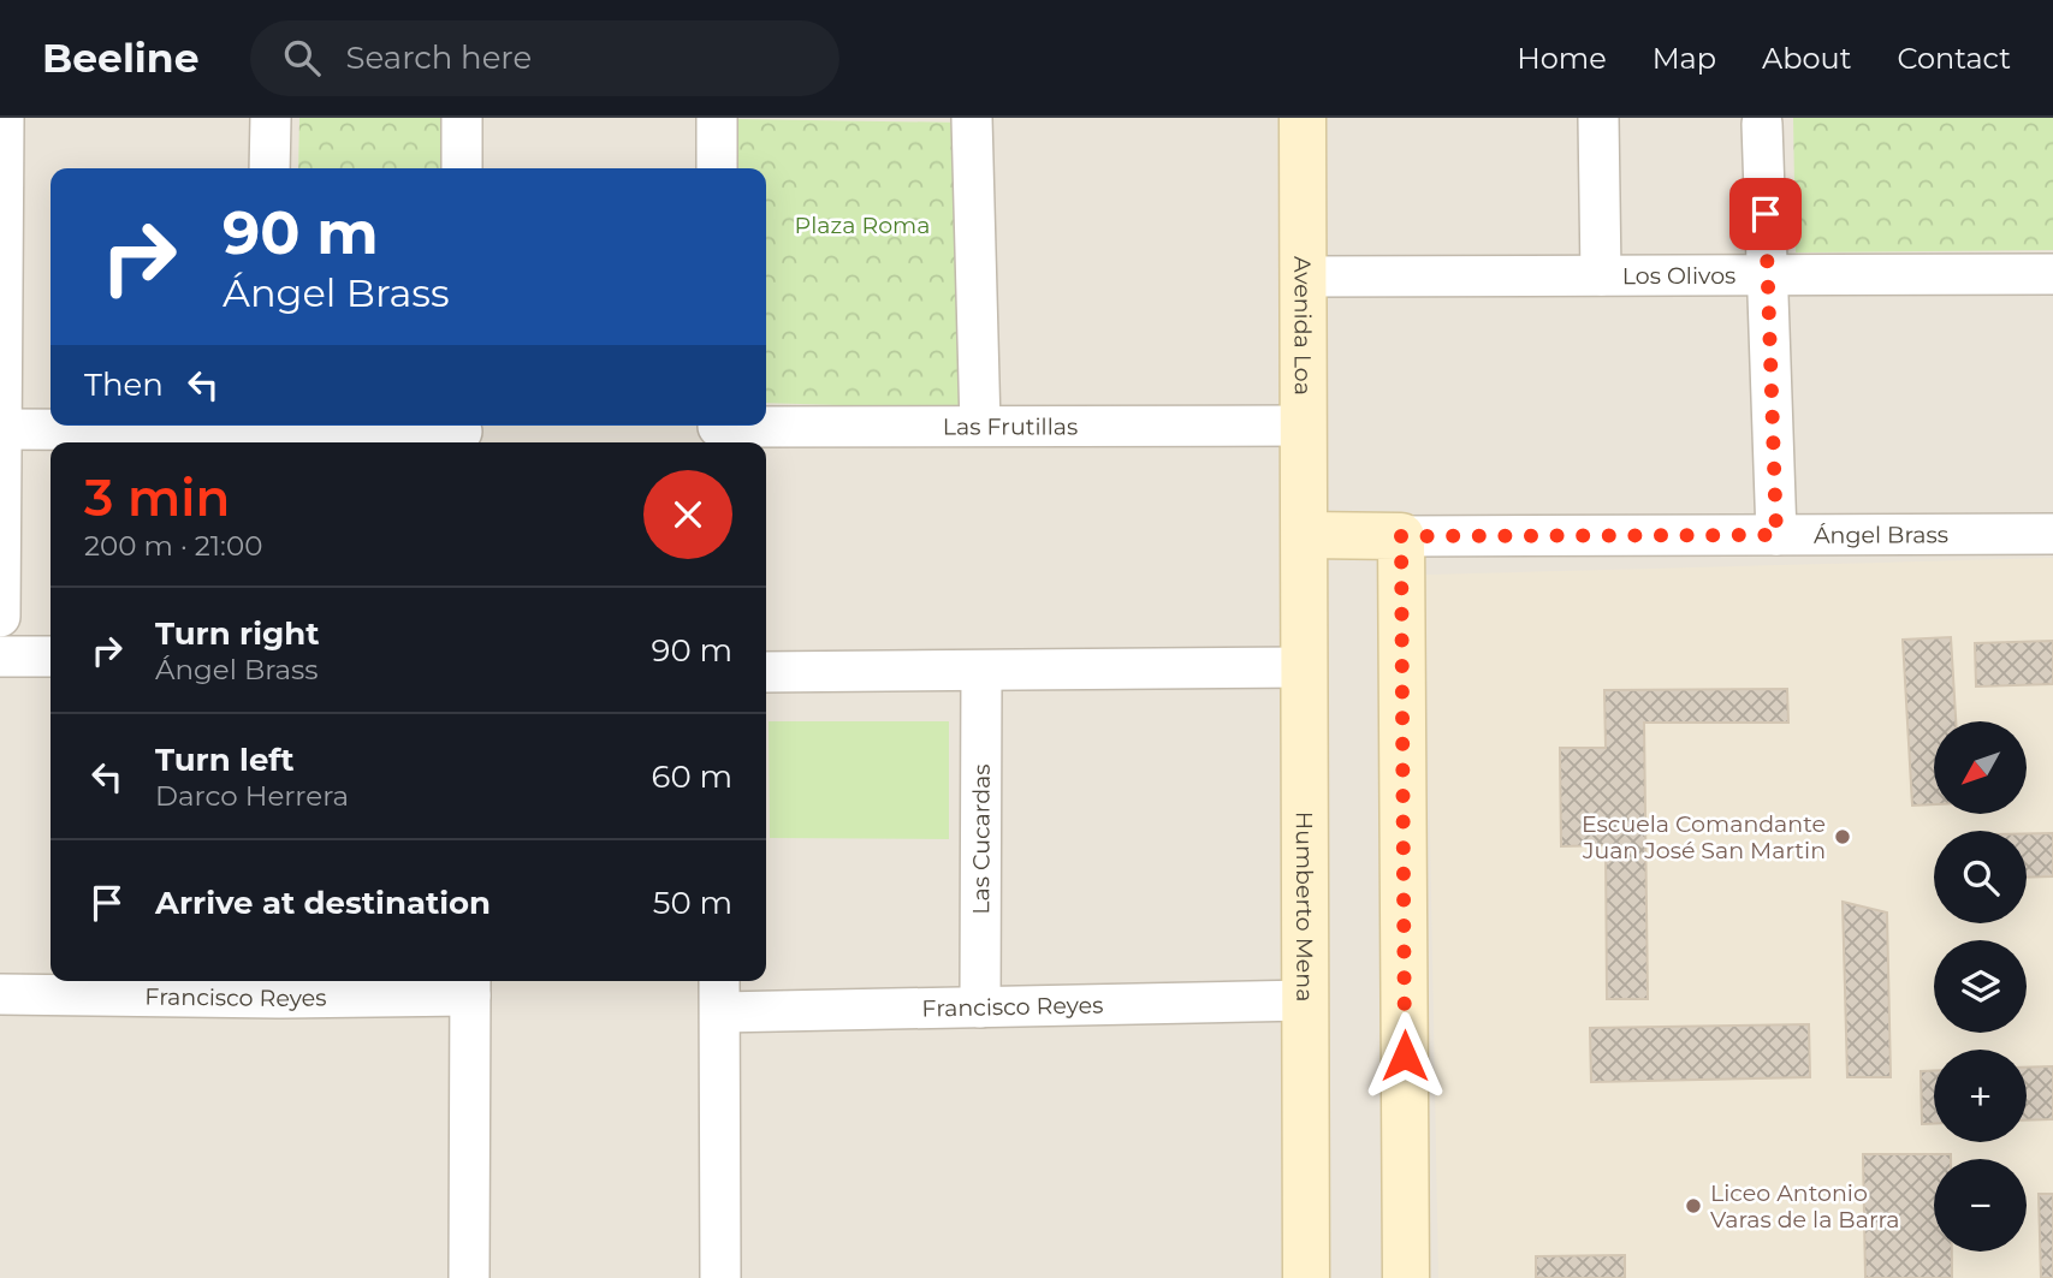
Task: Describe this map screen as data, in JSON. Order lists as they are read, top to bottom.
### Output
{
  "streets": {
    "street": [
      "Los Olivos",
      "Avenida Loa",
      "Las Frutillas",
      "Ángel Brass",
      "Las Cucardas",
      "Humberto Mena",
      "Francisco Reyes"
    ]
  },
  "crossings": [
    ["Los Olivos", "Avenida Loa"],
    ["Avenida Loa", "Las Frutillas"],
    ["Avenida Loa", "Ángel Brass"],
    ["Avenida Loa", "Humberto Mena"],
    ["Ángel Brass", "Humberto Mena"],
    ["Las Cucardas", "Francisco Reyes"],
    ["Humberto Mena", "Francisco Reyes"]
  ],
  "parks": ["Plaza Roma"],
  "places": ["Escuela Comandante Juan José San Martin", "Liceo Antonio Varas de la Barra"],
  "north": "bottom left",
  "page": {
    "header": "Beeline",
    "search": "Search here",
    "nav": [
      "Home",
      "Map",
      "About",
      "Contact"
    ],
    "turn": ["90 m", "Ángel Brass"],
    "then": "Then",
    "heading": ["3 min", "200 m · 21:00"],
    "list": [
      {
        "name": "Turn right",
        "note": "Ángel Brass",
        "value": "90 m"
      },
      {
        "name": "Turn left",
        "note": "Darco Herrera",
        "value": "60 m"
      },
      {
        "name": "Arrive at destination",
        "value": "50 m"
      }
    ],
    "map_buttons": ["+", "−"]
  }
}
